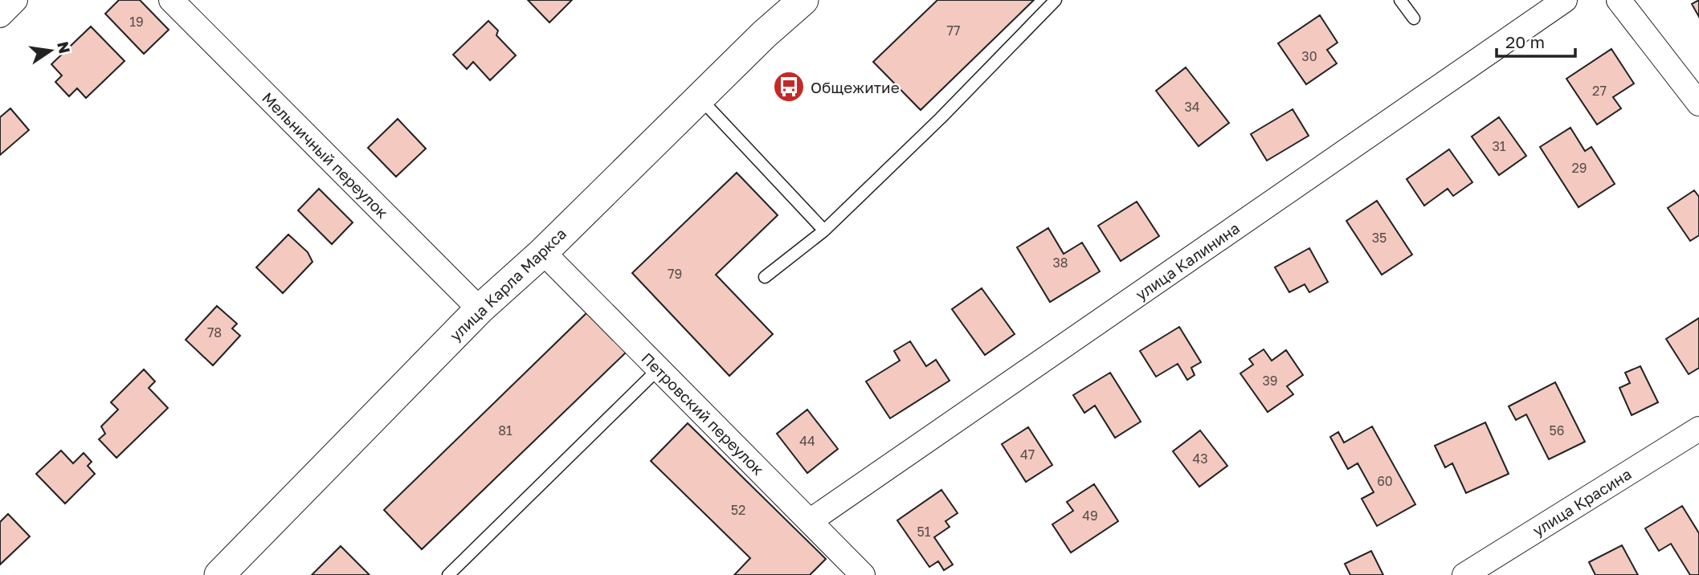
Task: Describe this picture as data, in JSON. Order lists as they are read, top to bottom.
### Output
{
  "streets": {
    "street": [
      "Мельничный переулок",
      "улица Калинина",
      "улица Карла Маркса",
      "Петровский переулок",
      "улица Красина"
    ]
  },
  "crossings": [
    ["Мельничный переулок", "улица Карла Маркса"],
    ["улица Калинина", "Петровский переулок"],
    ["улица Карла Маркса", "Петровский переулок"]
  ],
  "places": {
    "bus stop": ["Общежитие"]
  },
  "house_numbers": [
    "19",
    "77",
    "30",
    "27",
    "34",
    "31",
    "29",
    "35",
    "38",
    "79",
    "78",
    "39",
    "81",
    "56",
    "44",
    "47",
    "43",
    "60",
    "52",
    "49",
    "51"
  ],
  "scale_bar": "20 m",
  "north": "right"
}
